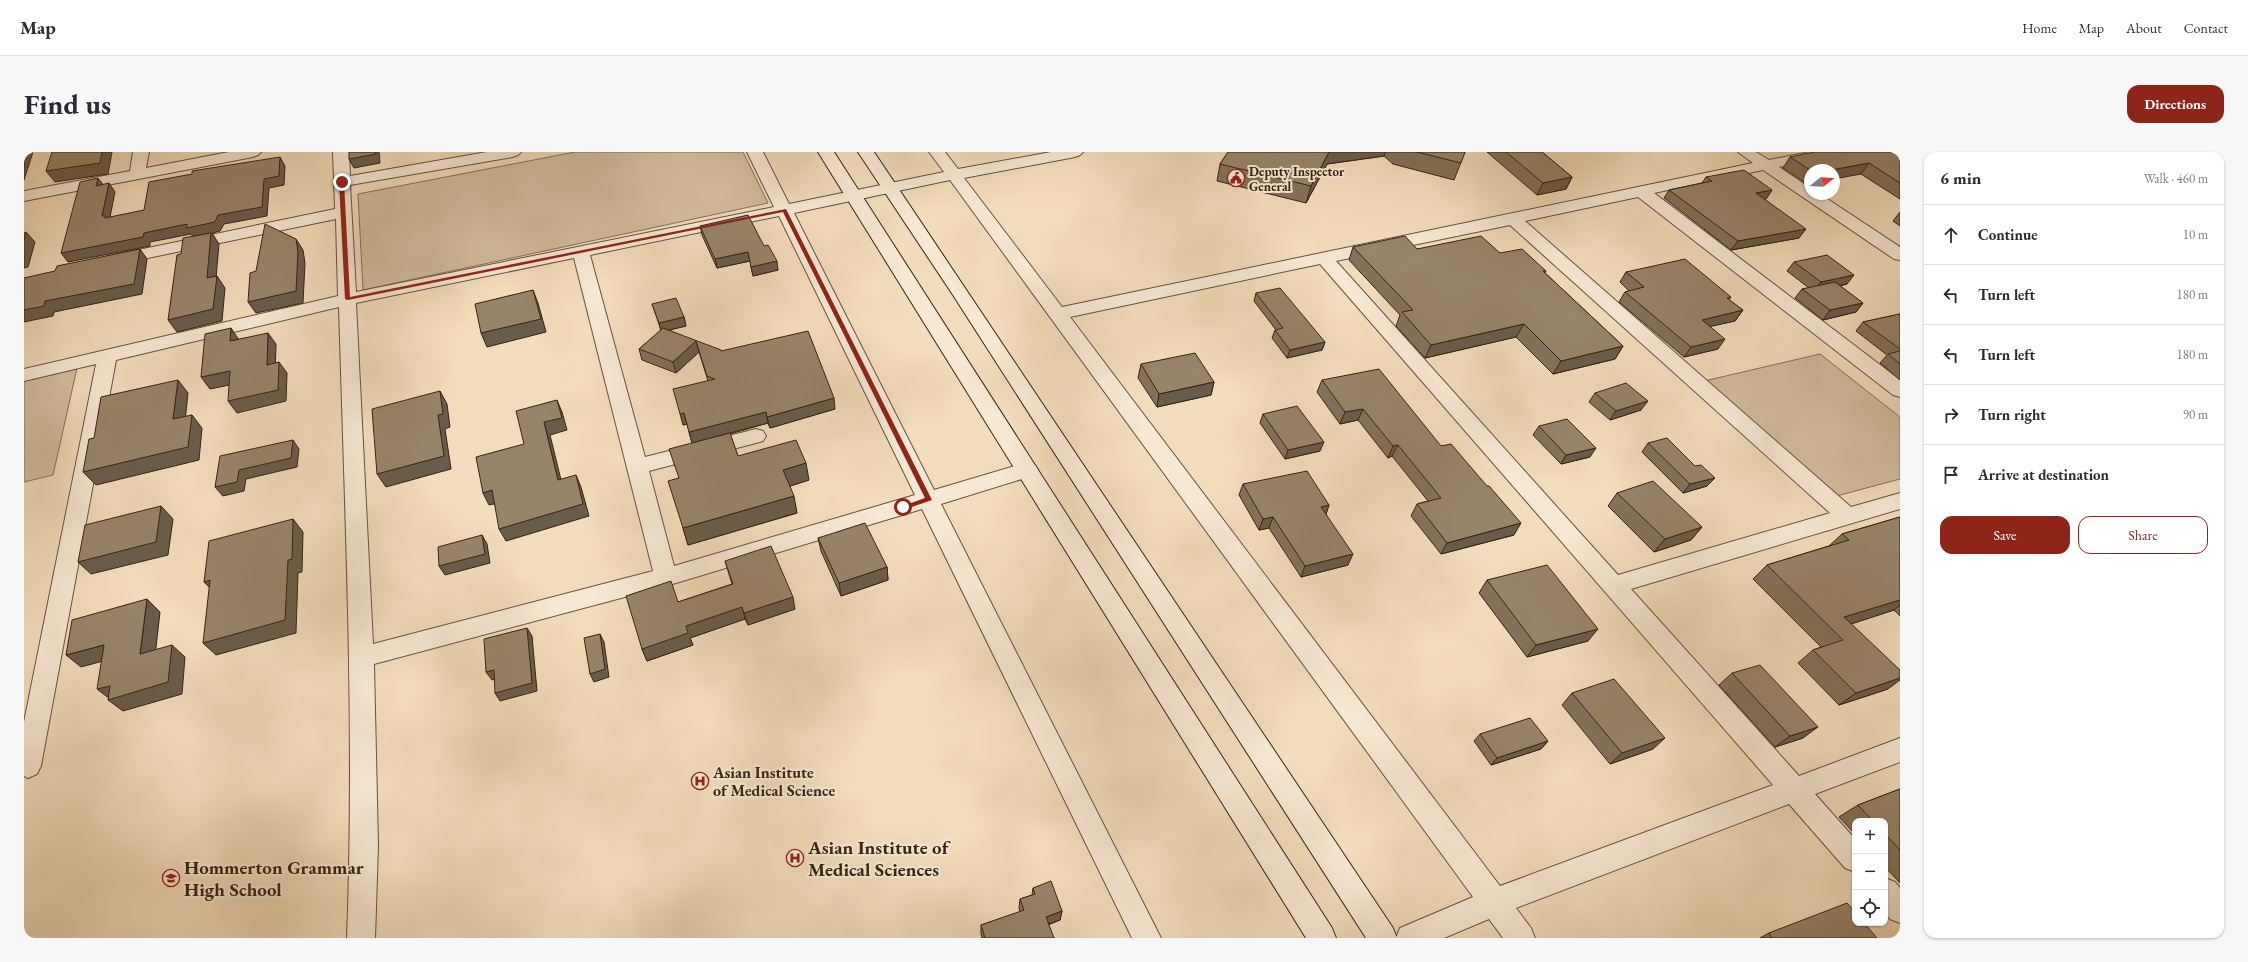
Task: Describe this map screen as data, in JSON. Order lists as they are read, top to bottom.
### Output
{
  "places": {
    "public building": ["Deputy Inspector General"],
    "hospital": ["Asian Institute of Medical Science", "Asian Institute of Medical Sciences"],
    "school or university": ["Hommerton Grammar High School"]
  },
  "north": "right",
  "page": {
    "header": "Map",
    "nav": [
      "Home",
      "Map",
      "About",
      "Contact"
    ],
    "buttons": [
      "Directions",
      ["Save", "Share"]
    ],
    "title": "Find us",
    "heading": ["6 min", "Walk · 460 m"],
    "list": [
      ["Continue", "10 m"],
      ["Turn left", "180 m"],
      ["Turn left", "180 m"],
      ["Turn right", "90 m"],
      "Arrive at destination"
    ],
    "map_buttons": ["+", "−"]
  }
}
